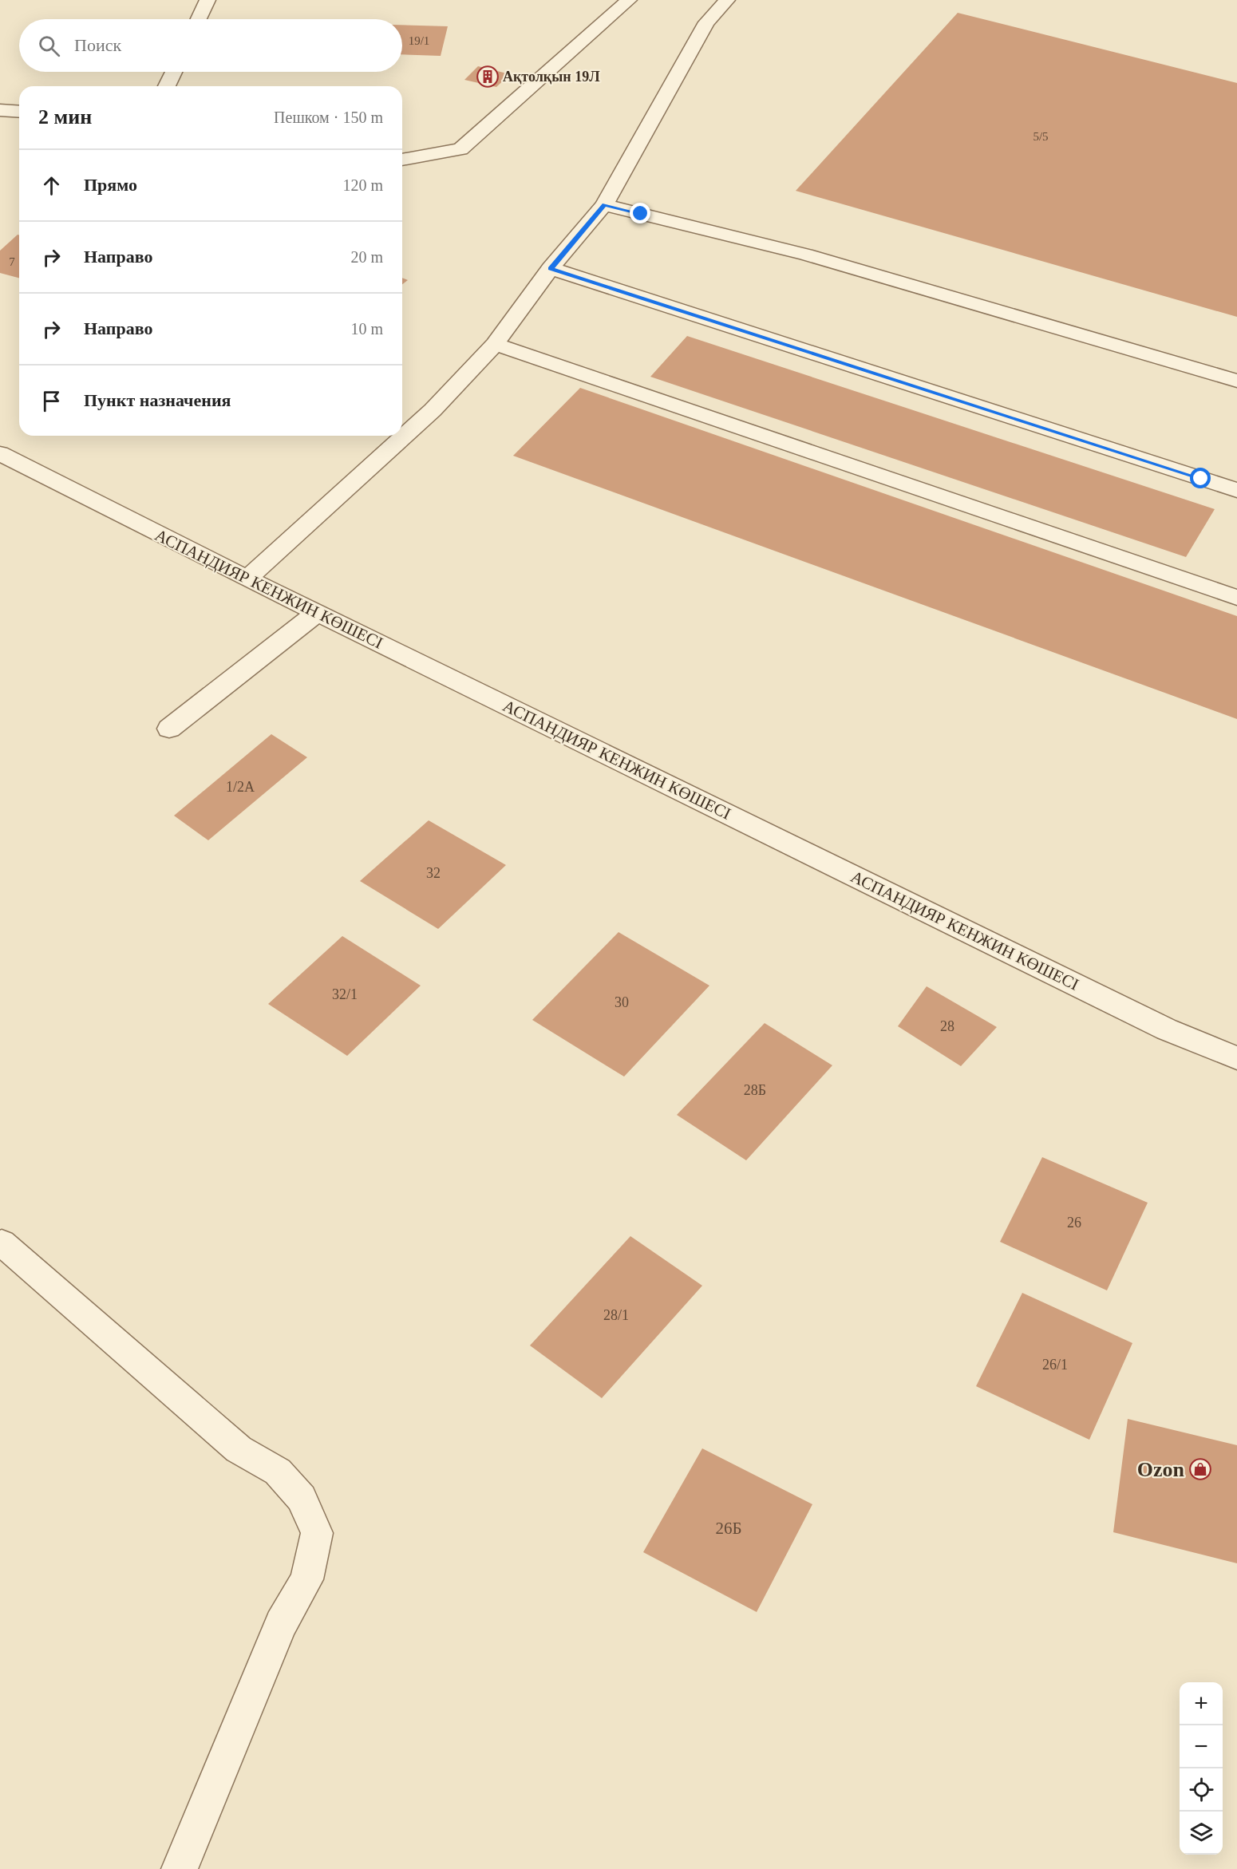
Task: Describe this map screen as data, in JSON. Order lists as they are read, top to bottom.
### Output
{
  "streets": {
    "street": ["АСПАНДИЯР КЕНЖИН КӨШЕСІ"]
  },
  "places": {
    "building": ["Ақтолқын 19Л"],
    "shop": ["Ozon"]
  },
  "house_numbers": [
    "19/1",
    "5/5",
    "7",
    "1/2А",
    "32",
    "32/1",
    "30",
    "28",
    "28Б",
    "26",
    "28/1",
    "26/1",
    "26Б"
  ],
  "page": {
    "search": "Поиск",
    "heading": ["2 мин", "Пешком · 150 m"],
    "list": [
      ["Прямо", "120 m"],
      ["Направо", "20 m"],
      ["Направо", "10 m"],
      "Пункт назначения"
    ],
    "map_buttons": ["+", "−"]
  }
}
